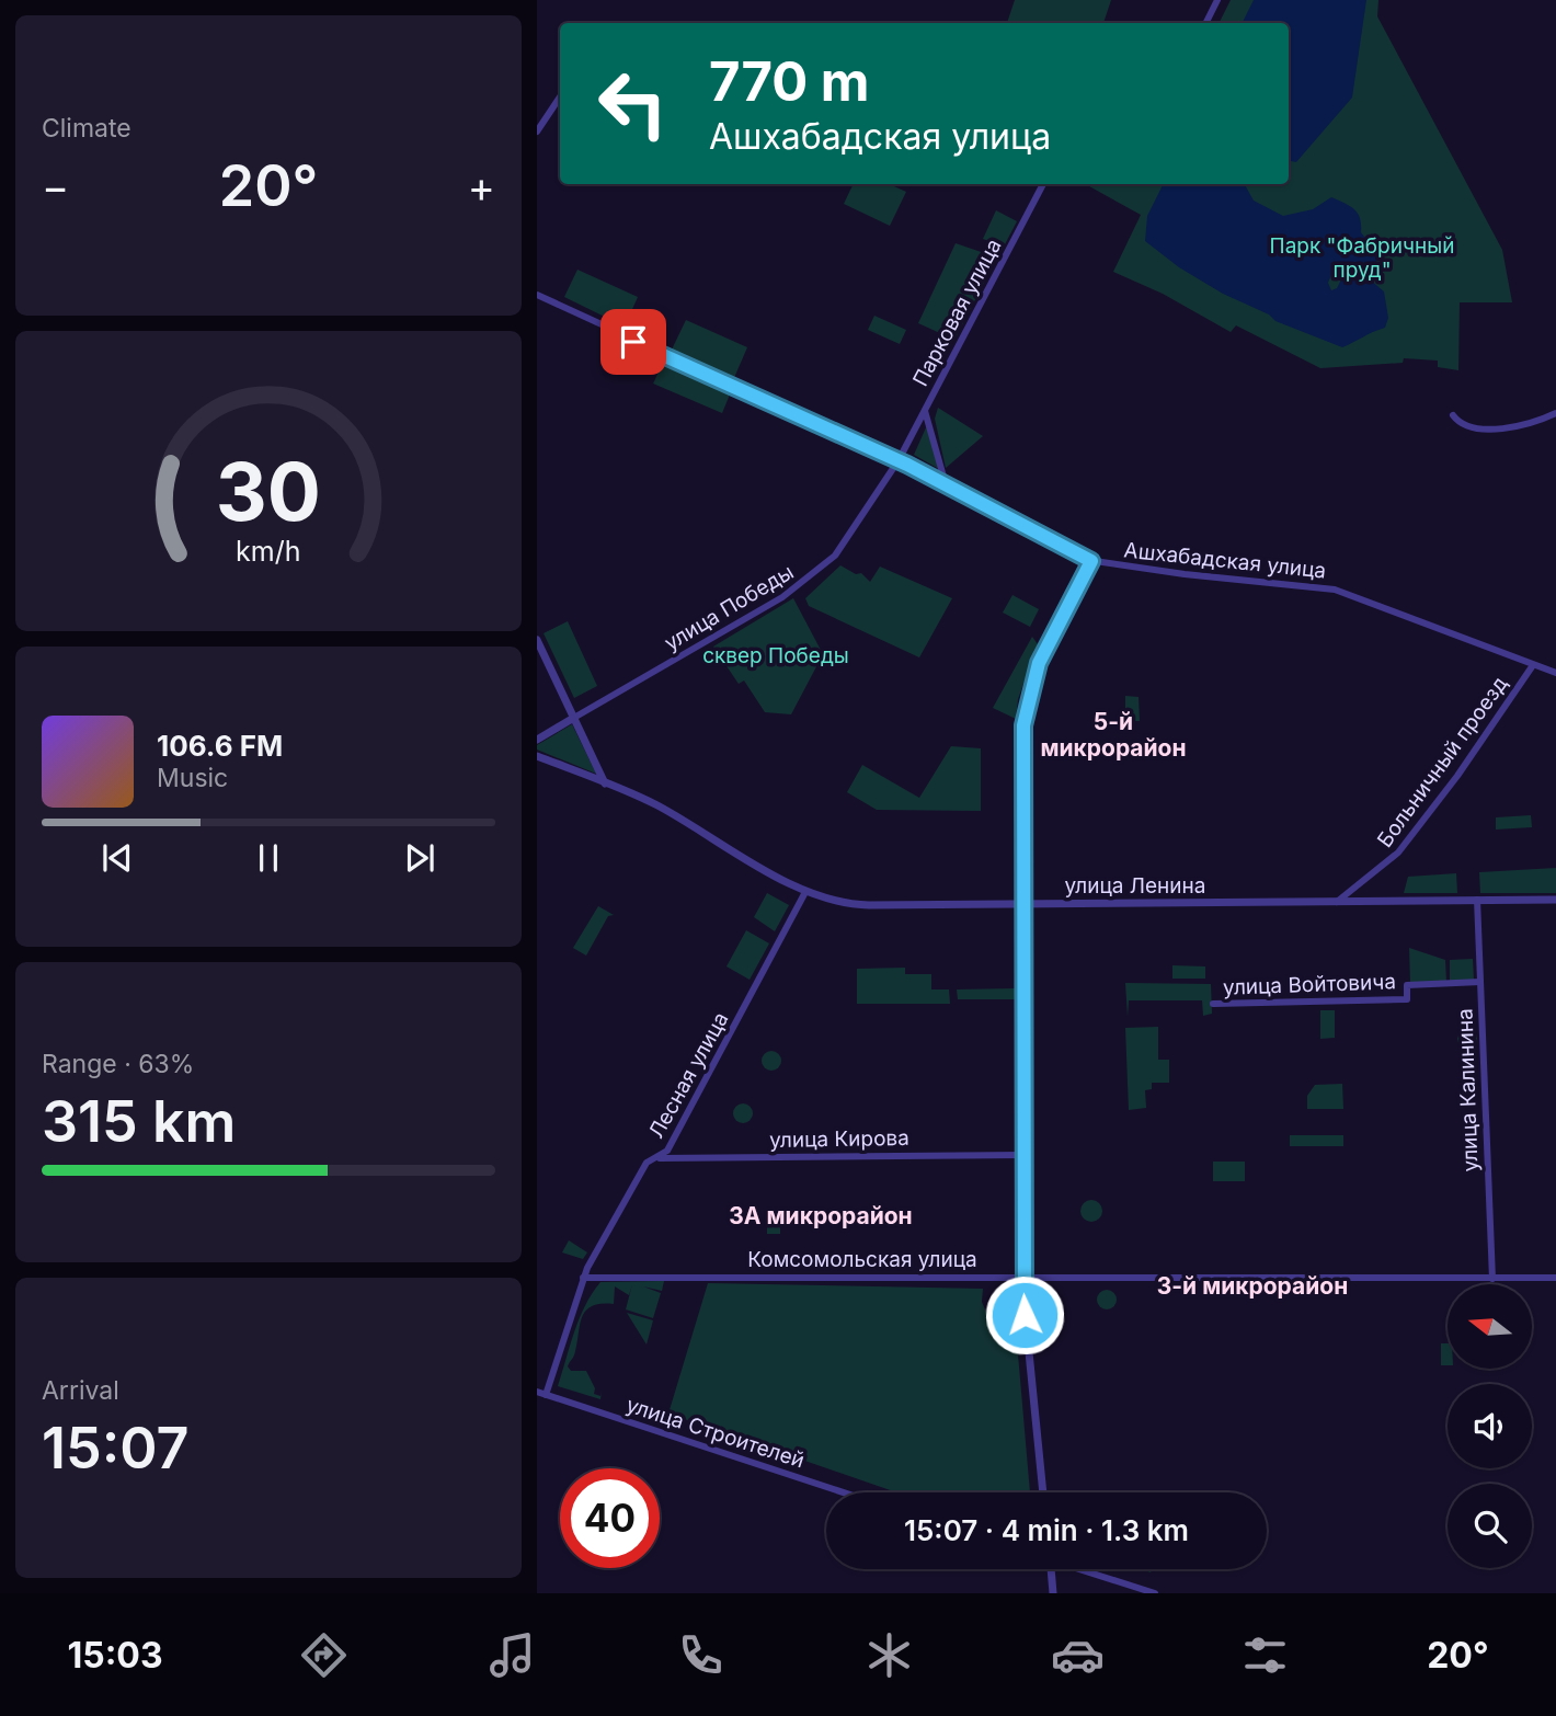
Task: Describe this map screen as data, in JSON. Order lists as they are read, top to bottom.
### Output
{
  "streets": {
    "street": [
      "Парковая улица",
      "Ашхабадская улица",
      "улица Победы",
      "Больничный проезд",
      "улица Ленина",
      "улица Войтовича",
      "Лесная улица",
      "улица Калинина",
      "улица Кирова",
      "Комсомольская улица",
      "улица Строителей"
    ]
  },
  "crossings": [
    ["Парковая улица", "Ашхабадская улица"],
    ["Парковая улица", "улица Победы"],
    ["Ашхабадская улица", "улица Победы"],
    ["Ашхабадская улица", "Больничный проезд"],
    ["Больничный проезд", "улица Ленина"],
    ["улица Ленина", "Лесная улица"],
    ["улица Ленина", "улица Калинина"],
    ["улица Войтовича", "улица Калинина"],
    ["Лесная улица", "улица Кирова"],
    ["Лесная улица", "Комсомольская улица"],
    ["Лесная улица", "улица Строителей"],
    ["улица Калинина", "Комсомольская улица"]
  ],
  "districts": ["5-й микрорайон", "3А микрорайон", "3-й микрорайон"],
  "parks": ["Парк \"Фабричный пруд\"", "сквер Победы"],
  "north": "left",
  "page": {
    "tile": [
      "Climate",
      ["Range · 63%", "315 km"],
      ["Arrival", "15:07"]
    ],
    "turn": ["770 m", "Ашхабадская улица"],
    "heat": ["−", "20°", "+"],
    "song": ["106.6 FM", "Music"],
    "limit": "40",
    "trip": "15:07 · 4 min · 1.3 km",
    "tabs": ["15:03", "20°"],
    "gauge": ["30", "km/h"]
  }
}
